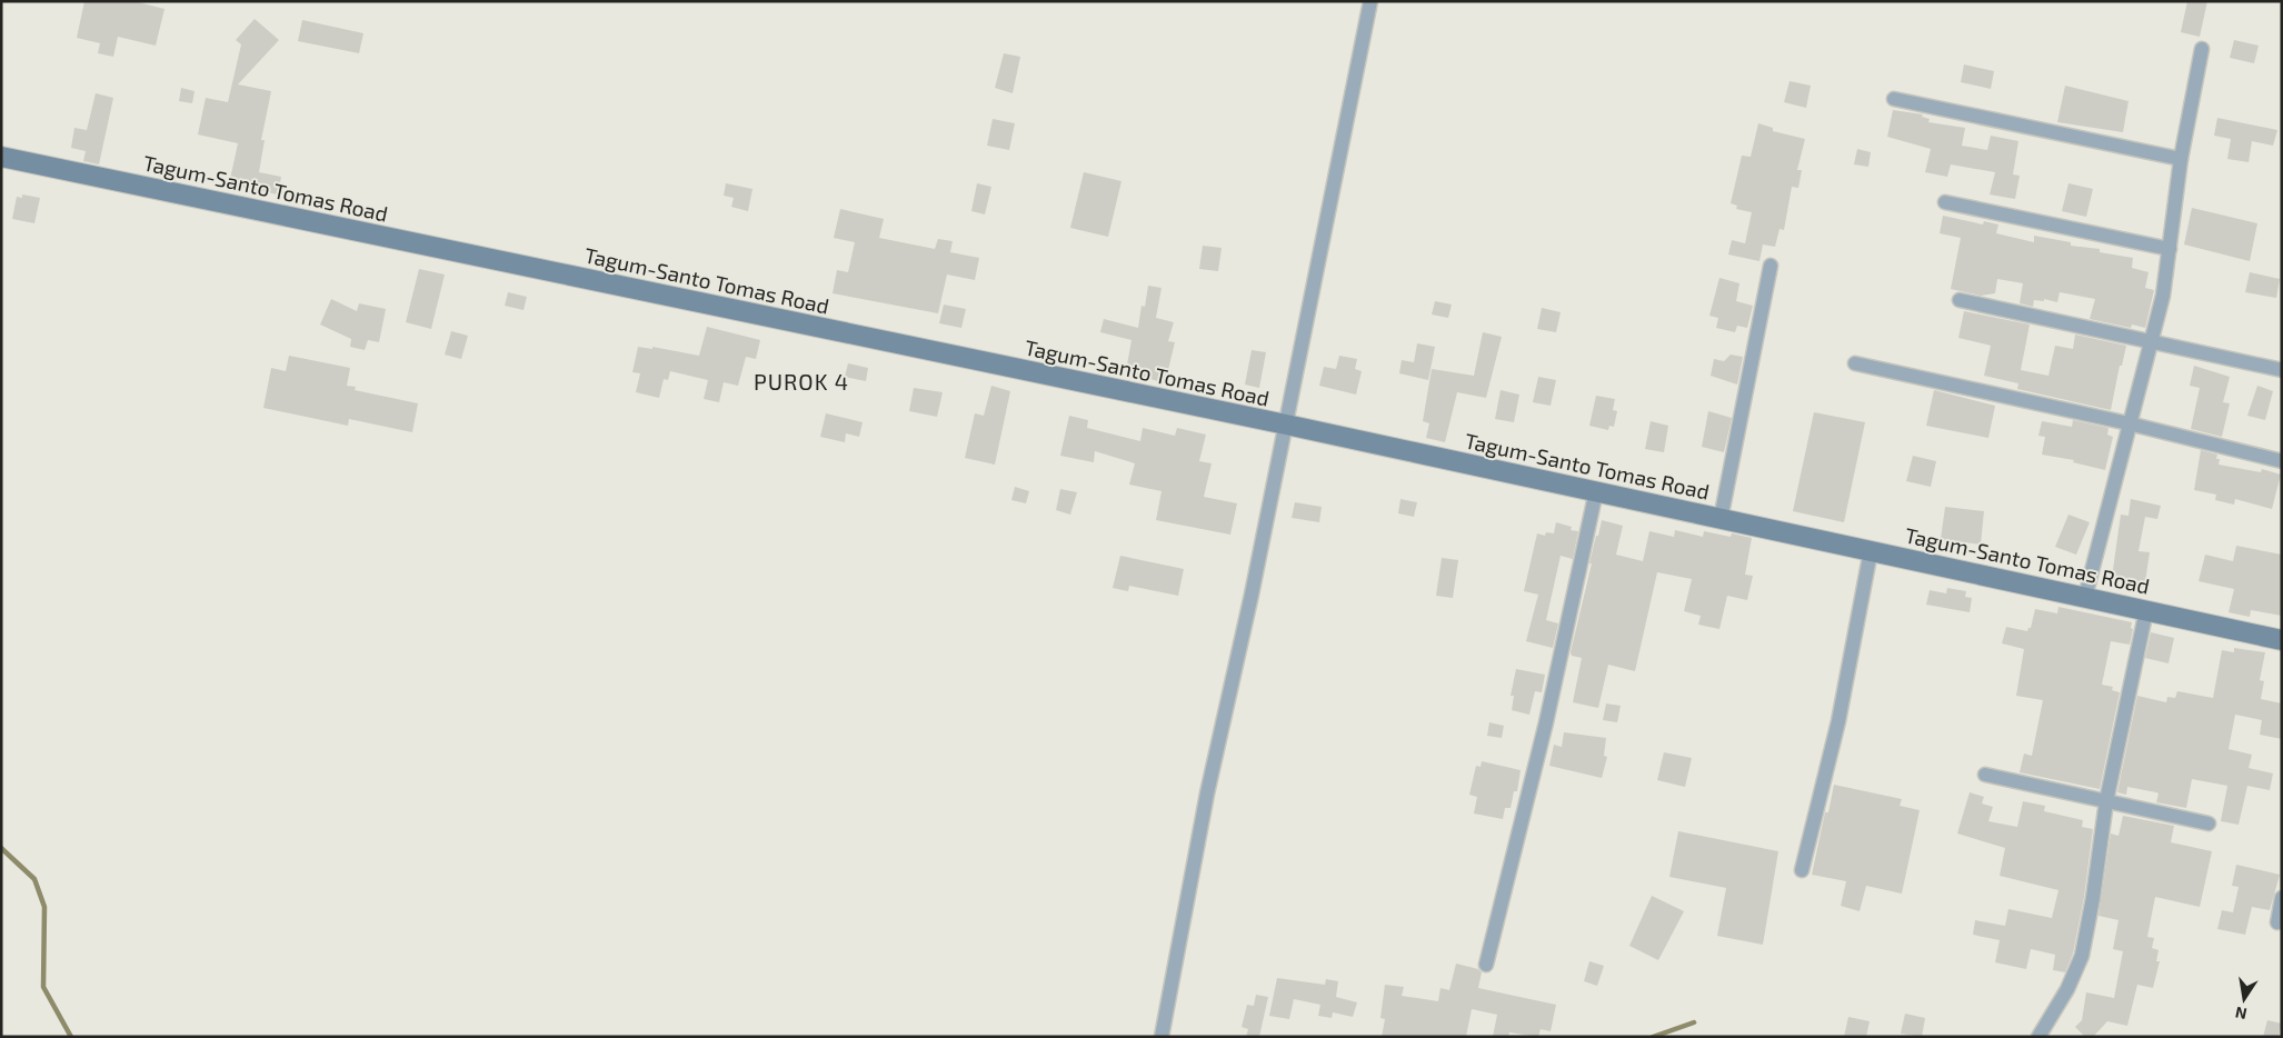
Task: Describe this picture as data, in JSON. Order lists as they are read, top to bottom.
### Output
{
  "streets": {
    "main road": ["Tagum-Santo Tomas Road"]
  },
  "districts": ["PUROK 4"],
  "north": "bottom"
}
